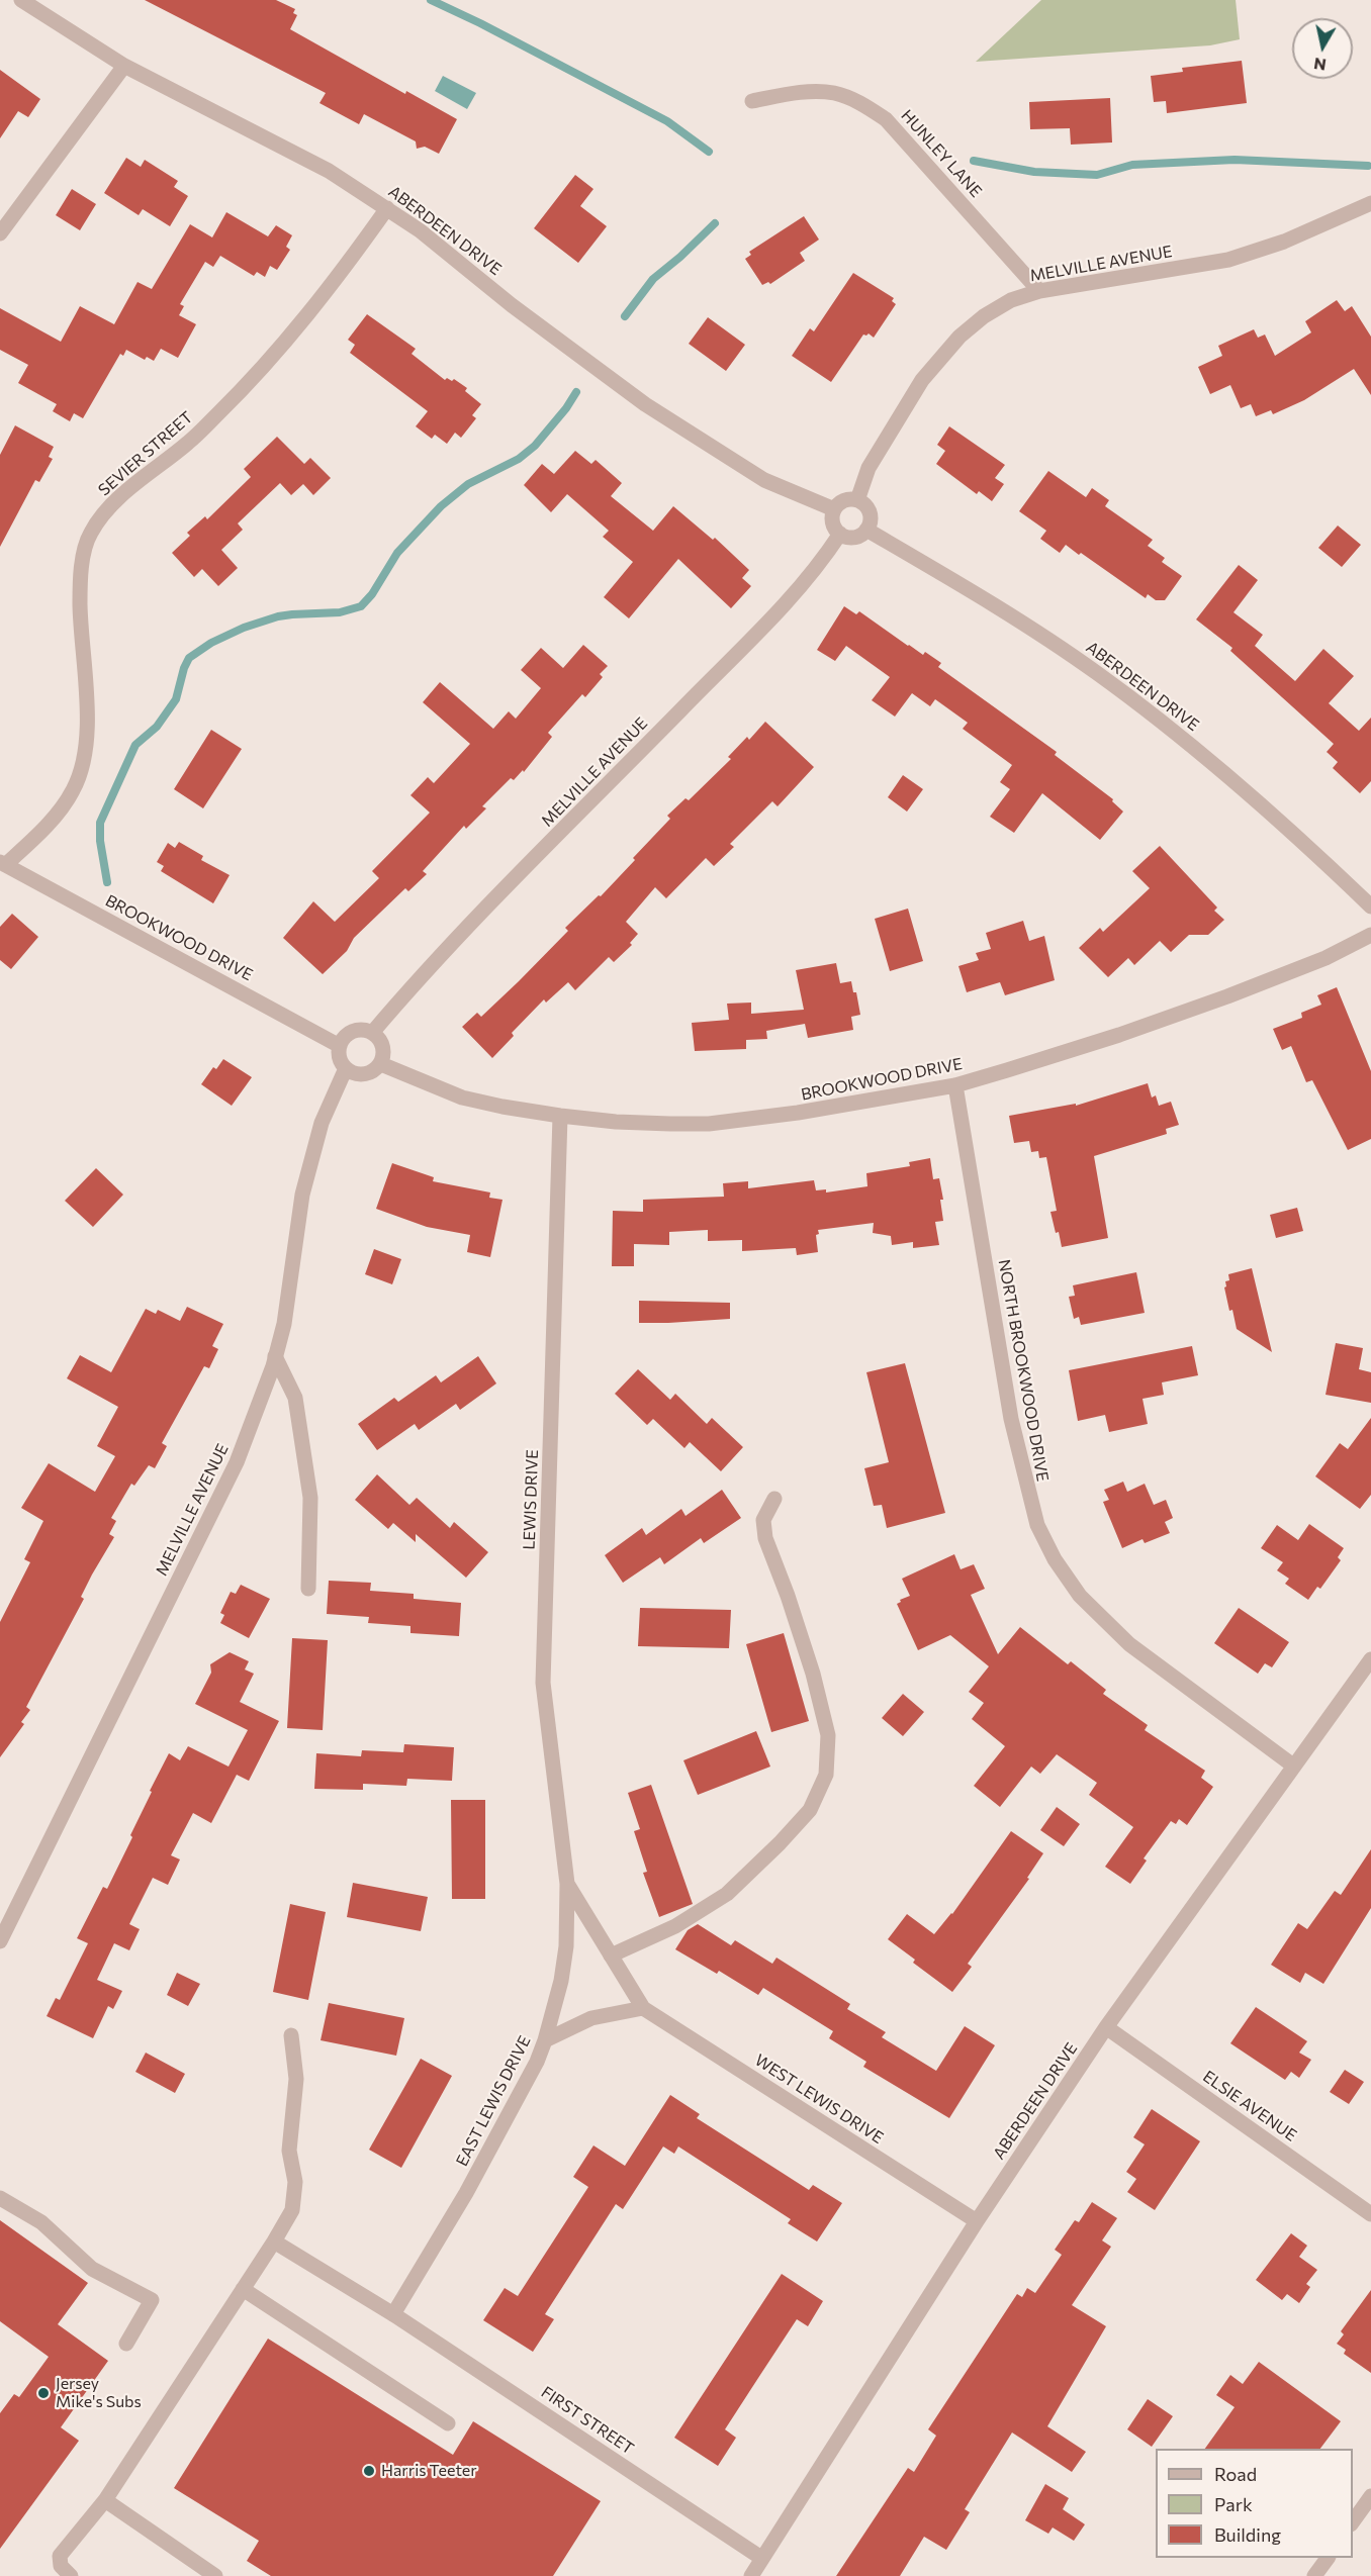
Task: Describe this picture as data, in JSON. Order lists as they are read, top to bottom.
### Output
{
  "streets": {
    "street": [
      "HUNLEY LANE",
      "ABERDEEN DRIVE",
      "MELVILLE AVENUE",
      "SEVIER STREET",
      "BROOKWOOD DRIVE",
      "NORTH BROOKWOOD DRIVE",
      "LEWIS DRIVE",
      "WEST LEWIS DRIVE",
      "EAST LEWIS DRIVE",
      "ELSIE AVENUE",
      "FIRST STREET"
    ]
  },
  "crossings": [
    ["HUNLEY LANE", "MELVILLE AVENUE"],
    ["ABERDEEN DRIVE", "MELVILLE AVENUE"],
    ["ABERDEEN DRIVE", "SEVIER STREET"],
    ["ABERDEEN DRIVE", "NORTH BROOKWOOD DRIVE"],
    ["ABERDEEN DRIVE", "WEST LEWIS DRIVE"],
    ["ABERDEEN DRIVE", "ELSIE AVENUE"],
    ["ABERDEEN DRIVE", "FIRST STREET"],
    ["MELVILLE AVENUE", "BROOKWOOD DRIVE"],
    ["SEVIER STREET", "BROOKWOOD DRIVE"],
    ["BROOKWOOD DRIVE", "NORTH BROOKWOOD DRIVE"],
    ["BROOKWOOD DRIVE", "LEWIS DRIVE"],
    ["LEWIS DRIVE", "WEST LEWIS DRIVE"],
    ["LEWIS DRIVE", "EAST LEWIS DRIVE"],
    ["WEST LEWIS DRIVE", "EAST LEWIS DRIVE"],
    ["EAST LEWIS DRIVE", "FIRST STREET"]
  ],
  "places": ["Jersey Mike's Subs", "Harris Teeter"],
  "legend": ["Road", "Park", "Building"],
  "north": "bottom"
}
